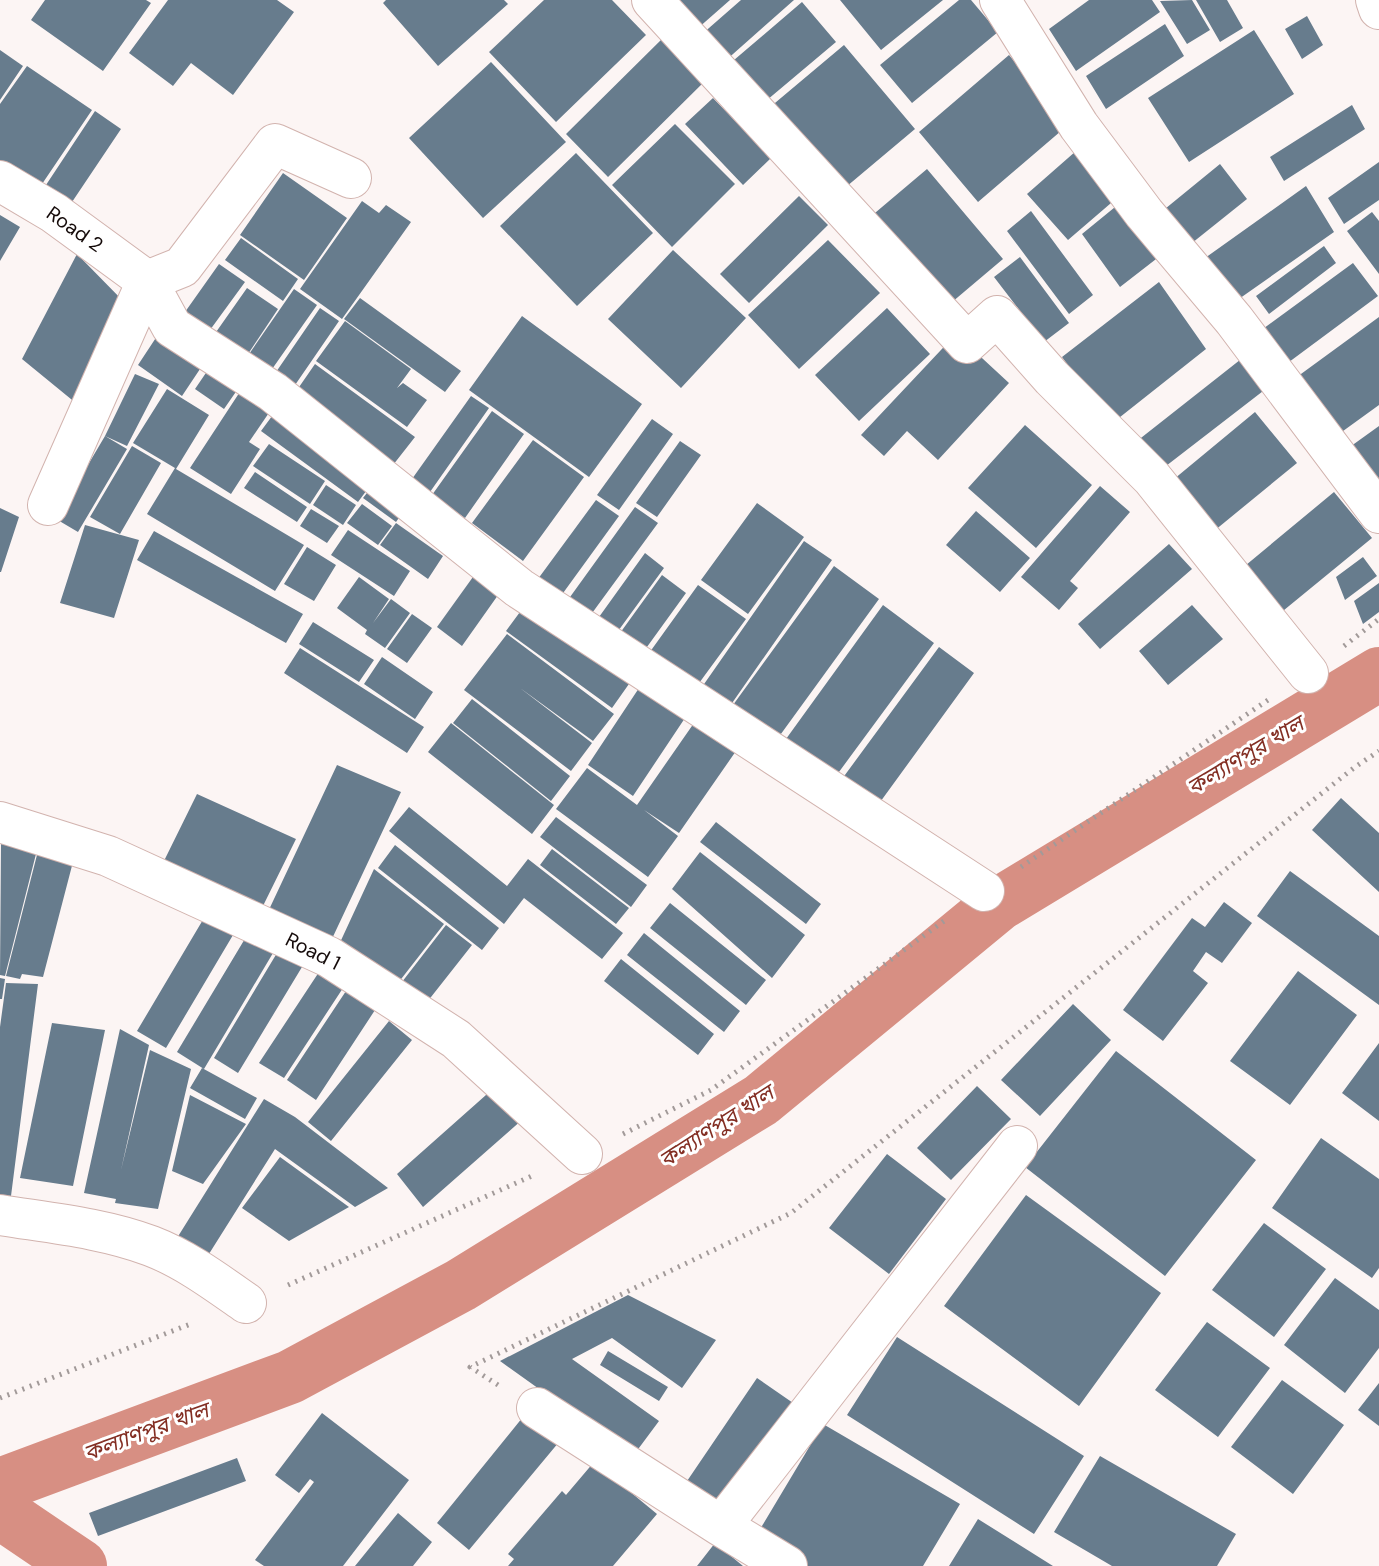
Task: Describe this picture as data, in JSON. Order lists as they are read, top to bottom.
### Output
{
  "streets": {
    "street": ["Road 2", "Road 1"]
  },
  "water": ["কল্যাণপুর খাল"]
}
